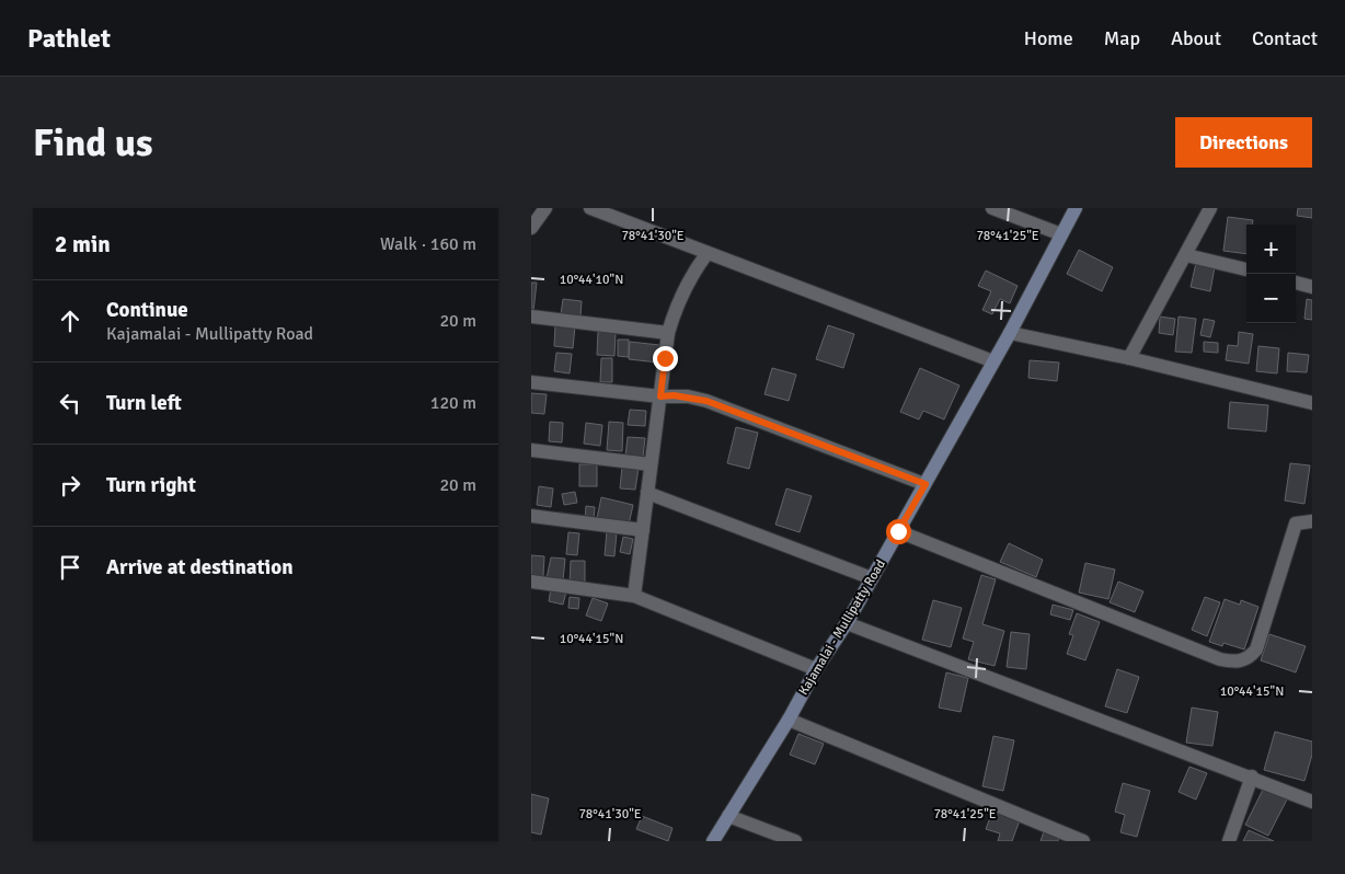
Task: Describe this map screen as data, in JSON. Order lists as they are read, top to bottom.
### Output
{
  "streets": {
    "main road": ["Kajamalai - Mullipatty Road"]
  },
  "page": {
    "header": "Pathlet",
    "nav": [
      "Home",
      "Map",
      "About",
      "Contact"
    ],
    "buttons": "Directions",
    "title": "Find us",
    "heading": ["2 min", "Walk · 160 m"],
    "map_buttons": ["+", "−"],
    "list": [
      ["Continue", "Kajamalai - Mullipatty Road", "20 m"],
      ["Turn left", "120 m"],
      ["Turn right", "20 m"],
      "Arrive at destination"
    ]
  },
  "coordinates": [
    "78°41'30\"E",
    "78°41'25\"E",
    "10°44'10\"N",
    "10°44'15\"N"
  ]
}
